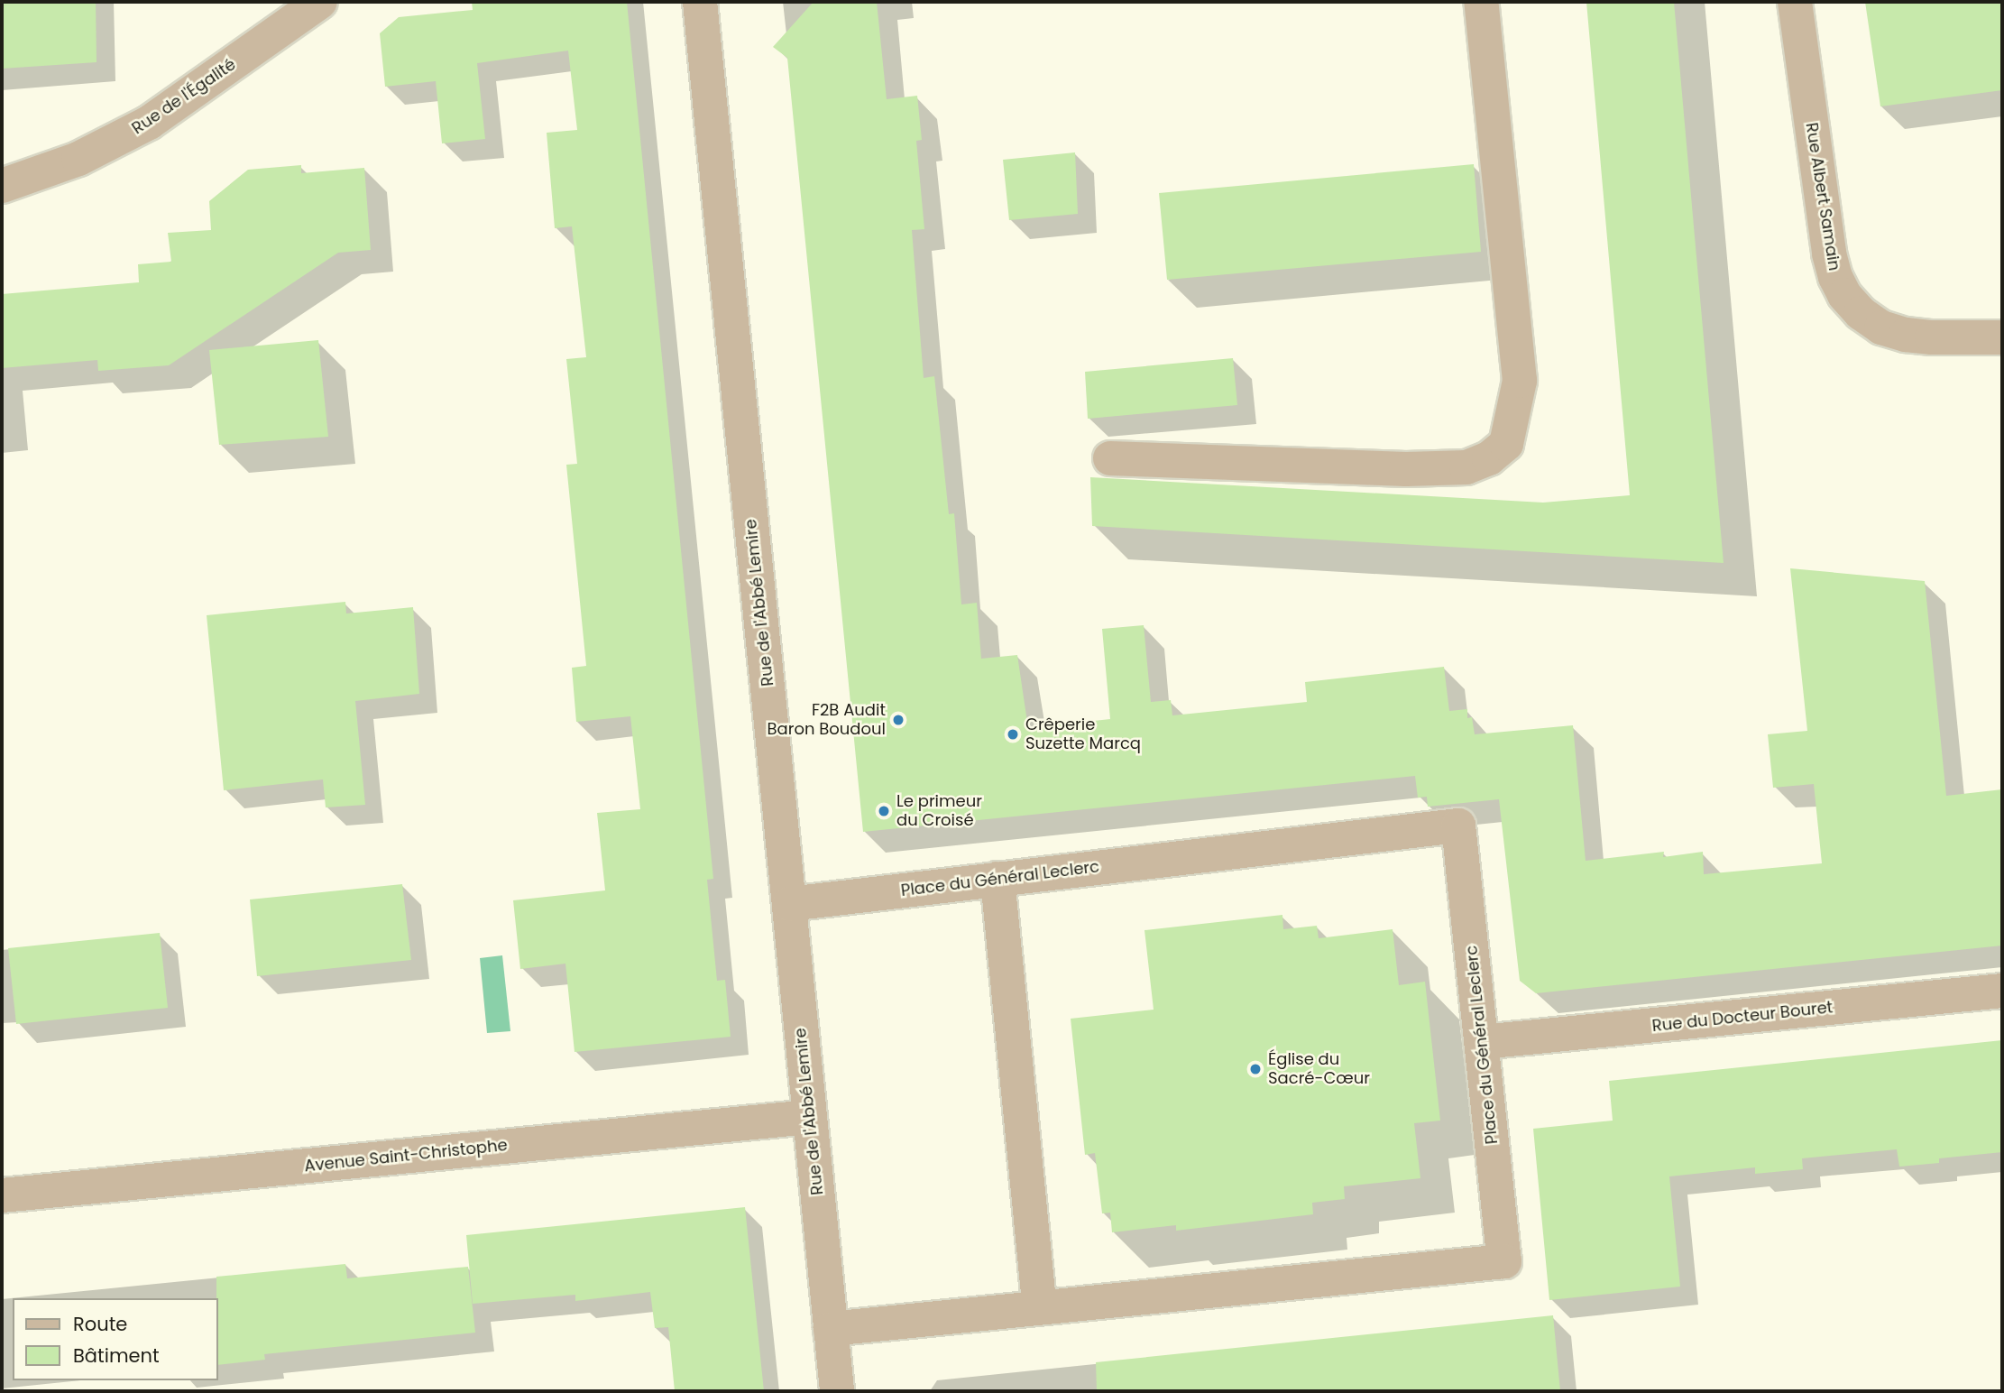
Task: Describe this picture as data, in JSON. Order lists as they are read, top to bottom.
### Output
{
  "streets": {
    "street": [
      "Rue de l'Égalité",
      "Rue Albert Samain",
      "Rue de l'Abbé Lemire",
      "Place du Général Leclerc",
      "Rue du Docteur Bouret",
      "Avenue Saint-Christophe"
    ]
  },
  "crossings": [
    ["Rue de l'Abbé Lemire", "Place du Général Leclerc"],
    ["Rue de l'Abbé Lemire", "Avenue Saint-Christophe"],
    ["Place du Général Leclerc", "Rue du Docteur Bouret"]
  ],
  "places": [
    "F2B Audit Baron Boudoul",
    "Crêperie Suzette Marcq",
    "Le primeur du Croisé",
    "Église du Sacré-Cœur"
  ],
  "legend": ["Route", "Bâtiment"]
}
